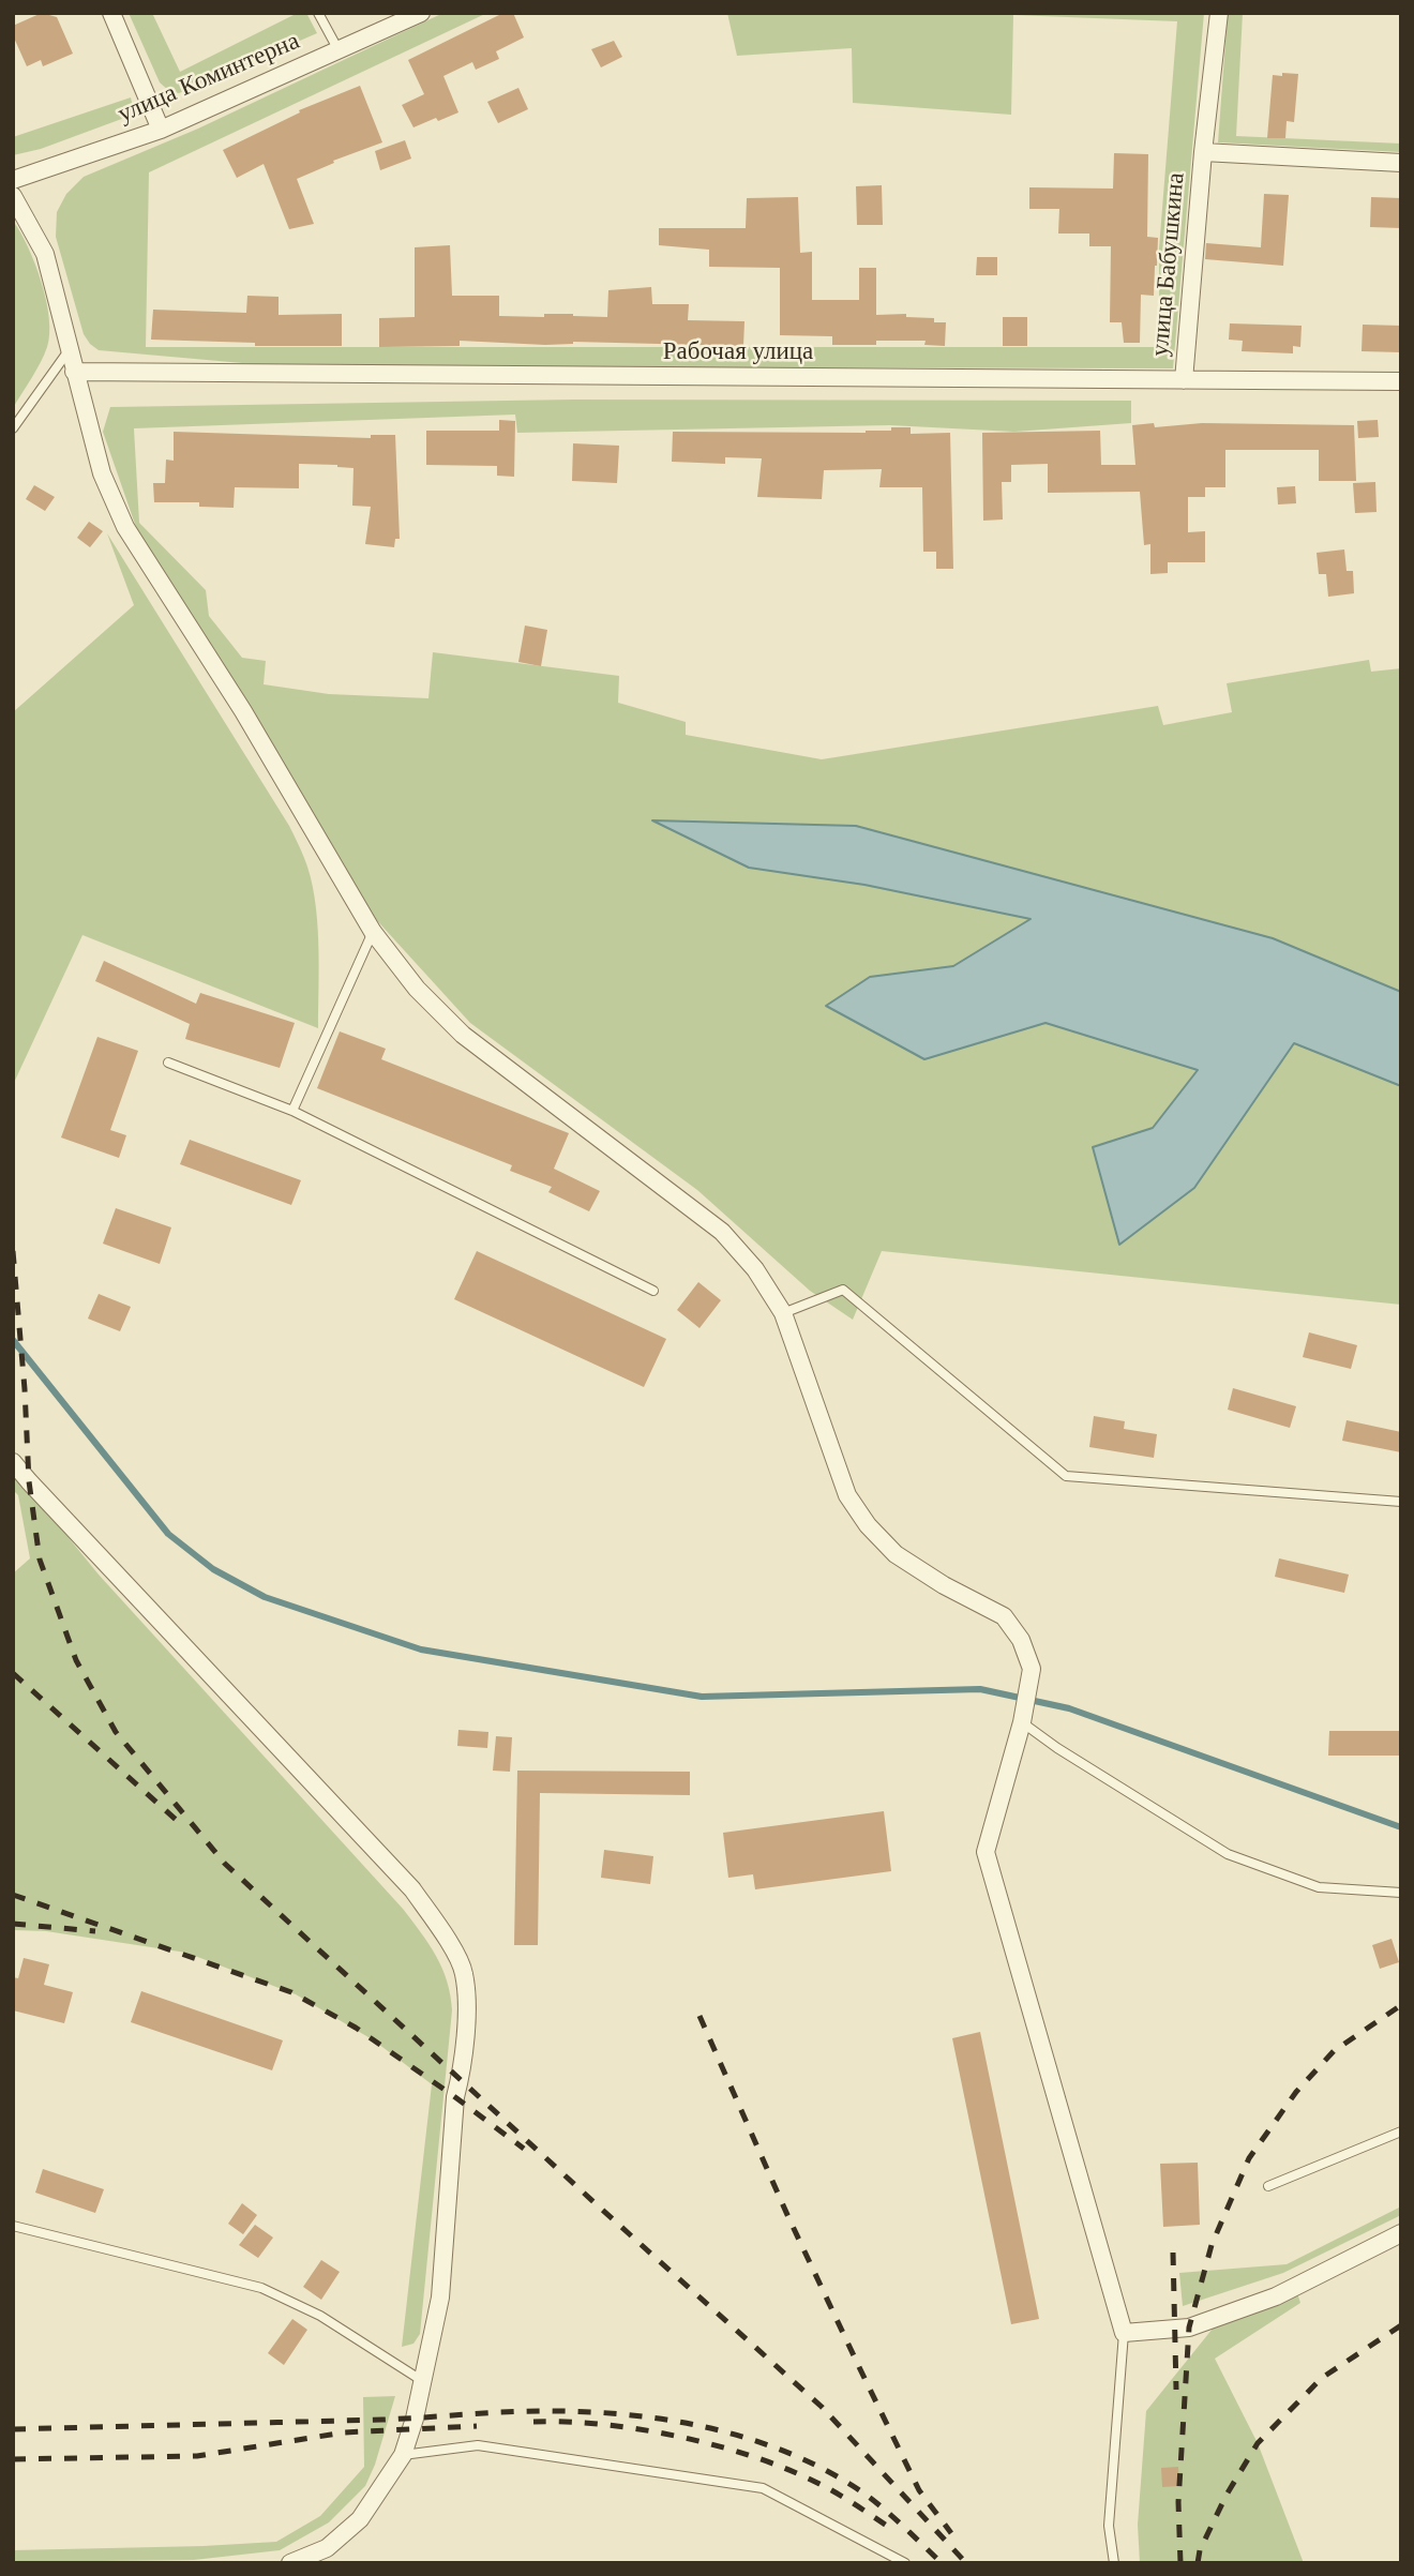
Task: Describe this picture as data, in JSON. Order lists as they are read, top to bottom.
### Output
{
  "streets": {
    "street": ["улица Коминтерна", "улица Бабушкина", "Рабочая улица"]
  },
  "crossings": [
    ["улица Бабушкина", "Рабочая улица"]
  ]
}
